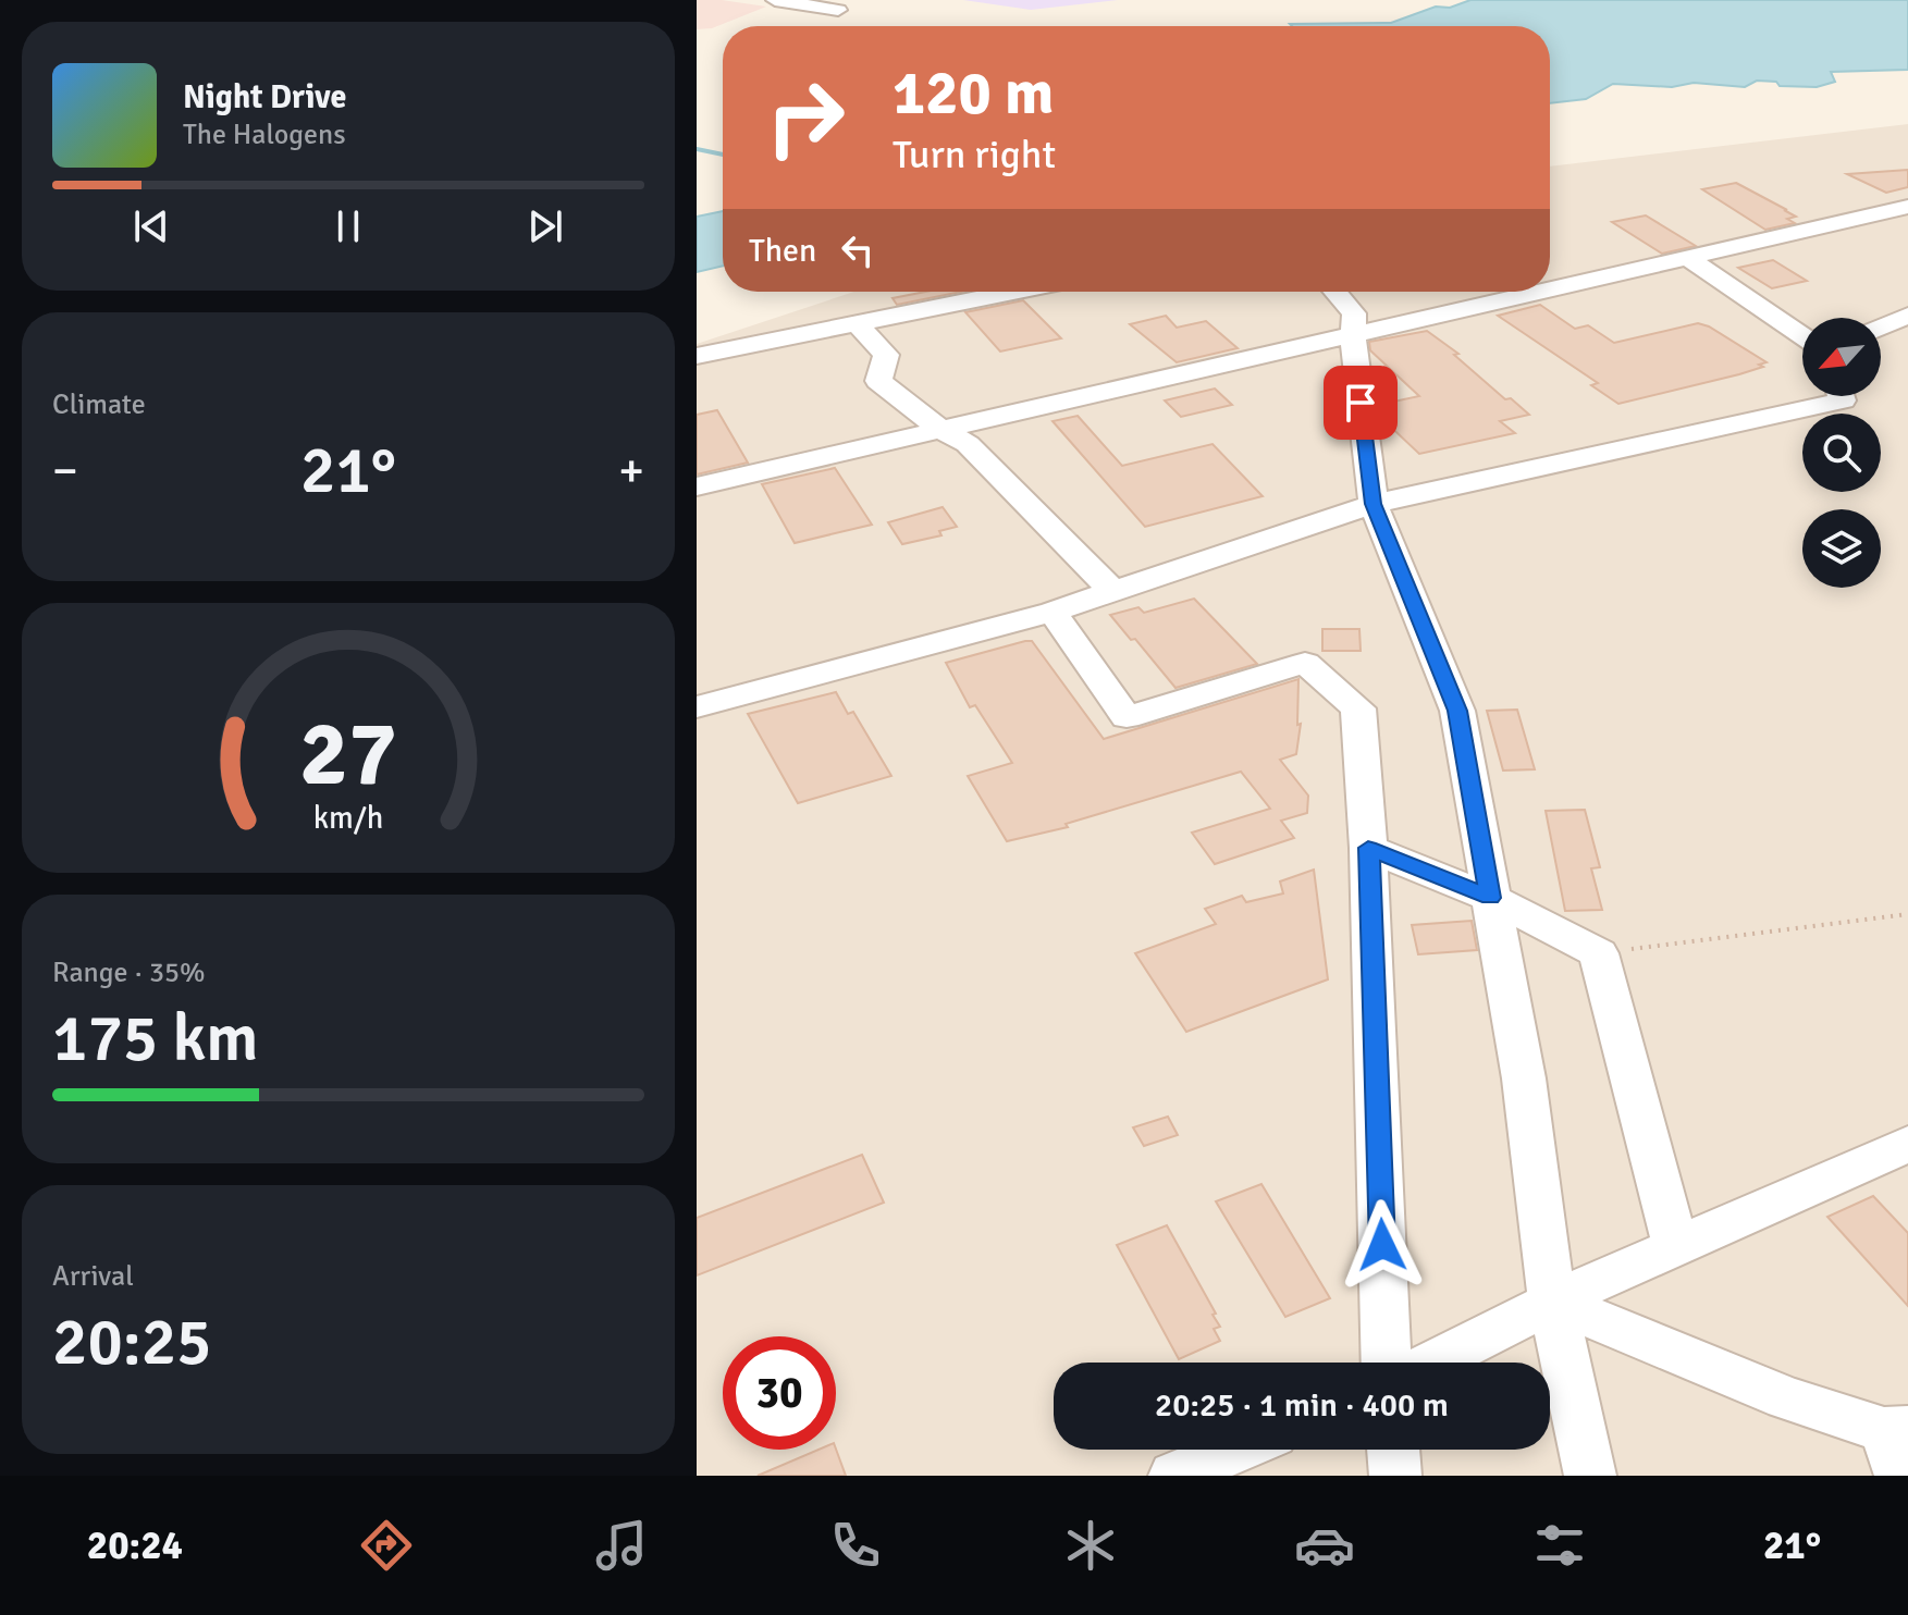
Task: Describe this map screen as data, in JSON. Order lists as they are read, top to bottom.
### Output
{
  "north": "bottom left",
  "page": {
    "turn": ["120 m", "Turn right"],
    "song": ["Night Drive", "The Halogens"],
    "then": "Then",
    "tile": [
      "Climate",
      ["Range · 35%", "175 km"],
      ["Arrival", "20:25"]
    ],
    "heat": ["−", "21°", "+"],
    "limit": "30",
    "trip": "20:25 · 1 min · 400 m",
    "tabs": ["20:24", "21°"],
    "gauge": ["27", "km/h"]
  }
}
